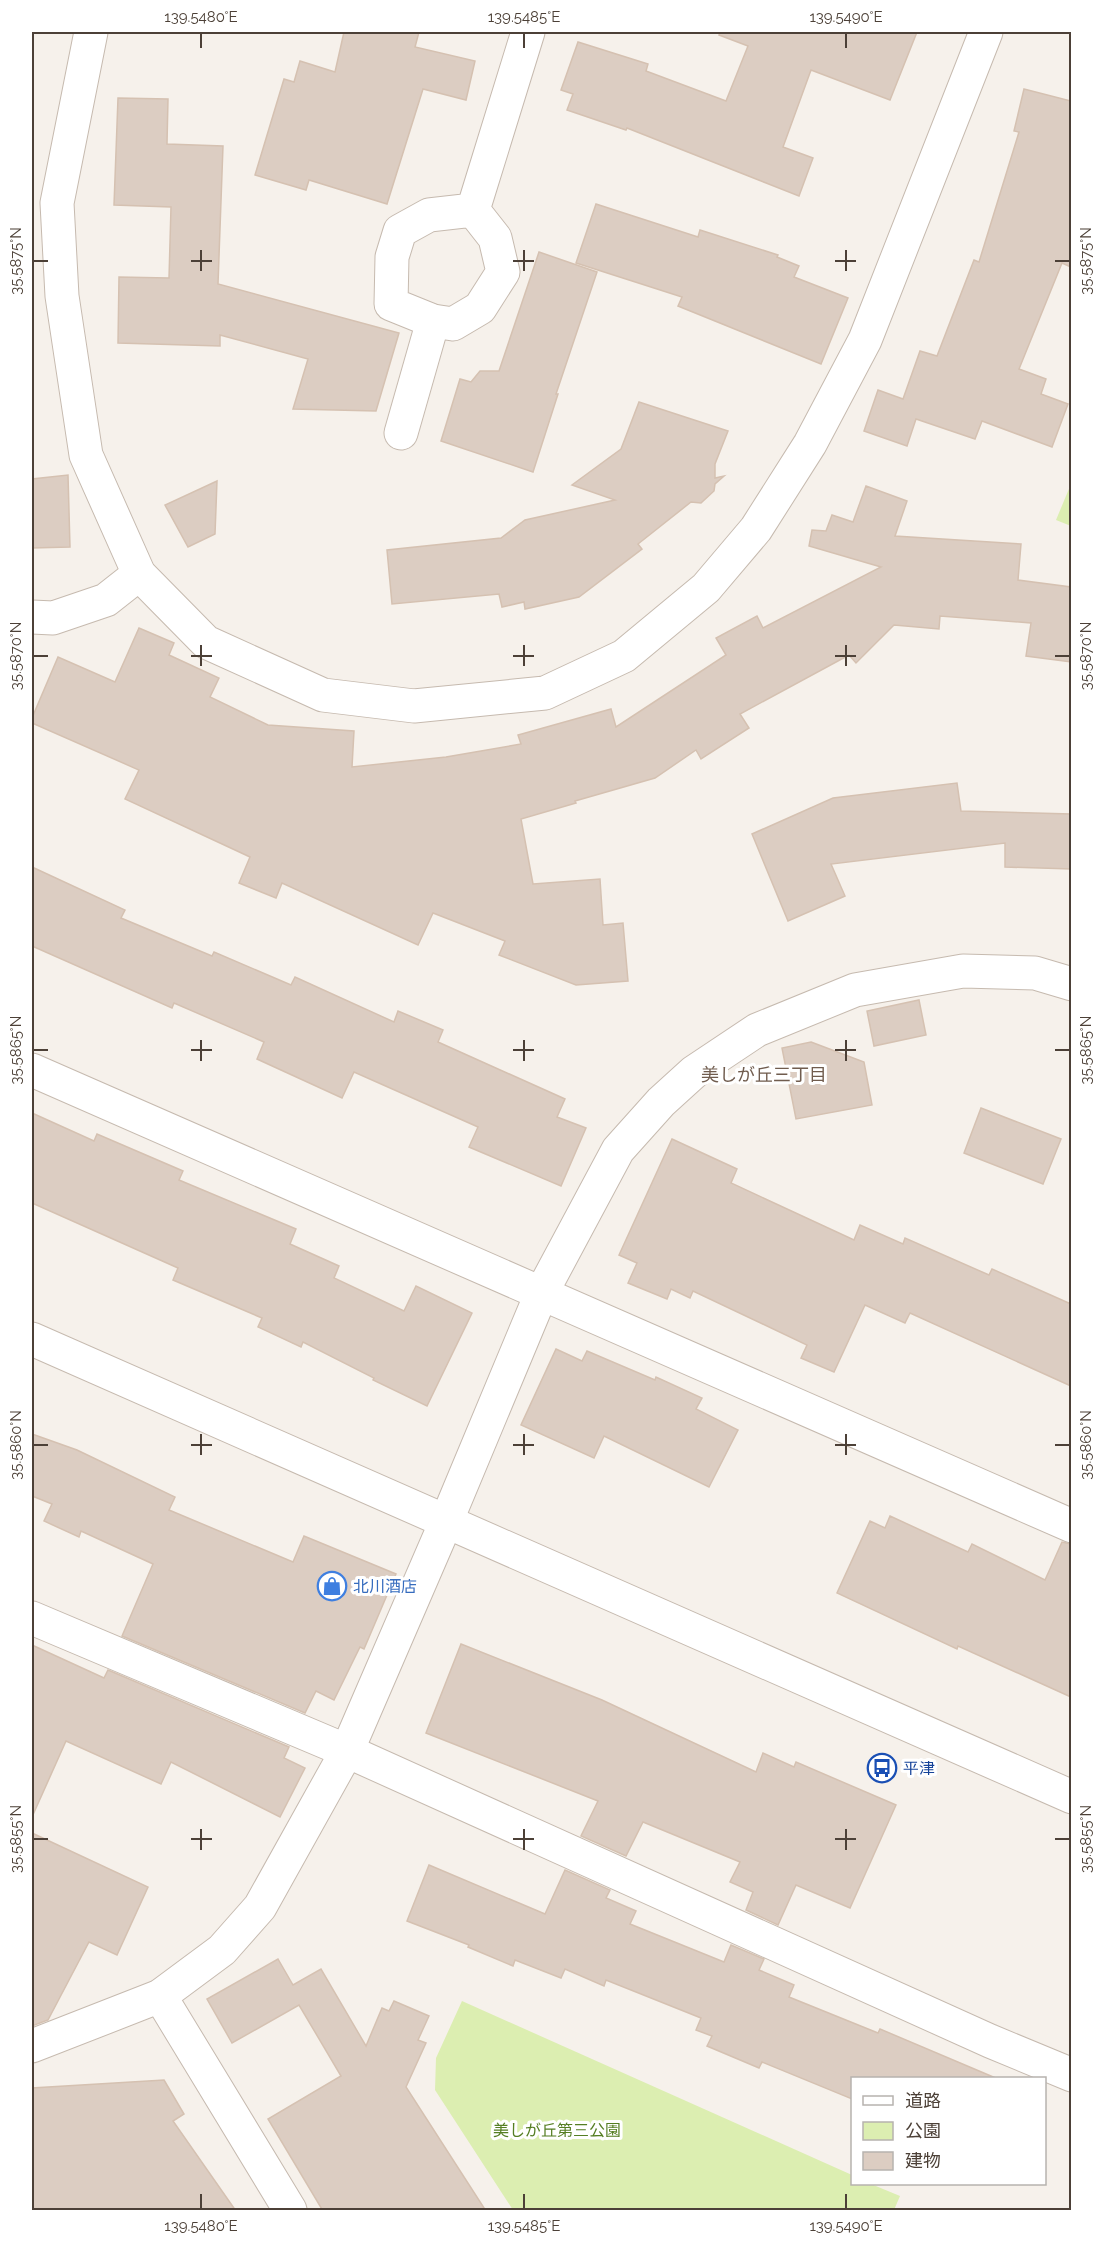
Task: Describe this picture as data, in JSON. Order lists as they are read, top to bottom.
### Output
{
  "districts": ["美しが丘三丁目"],
  "parks": ["美しが丘第三公園"],
  "places": {
    "shop": ["北川酒店"],
    "bus stop": ["平津"]
  },
  "legend": ["道路", "公園", "建物"],
  "coordinates": [
    "139.5480°E",
    "139.5485°E",
    "139.5490°E",
    "35.5875°N",
    "35.5870°N",
    "35.5865°N",
    "35.5860°N",
    "35.5855°N"
  ]
}
